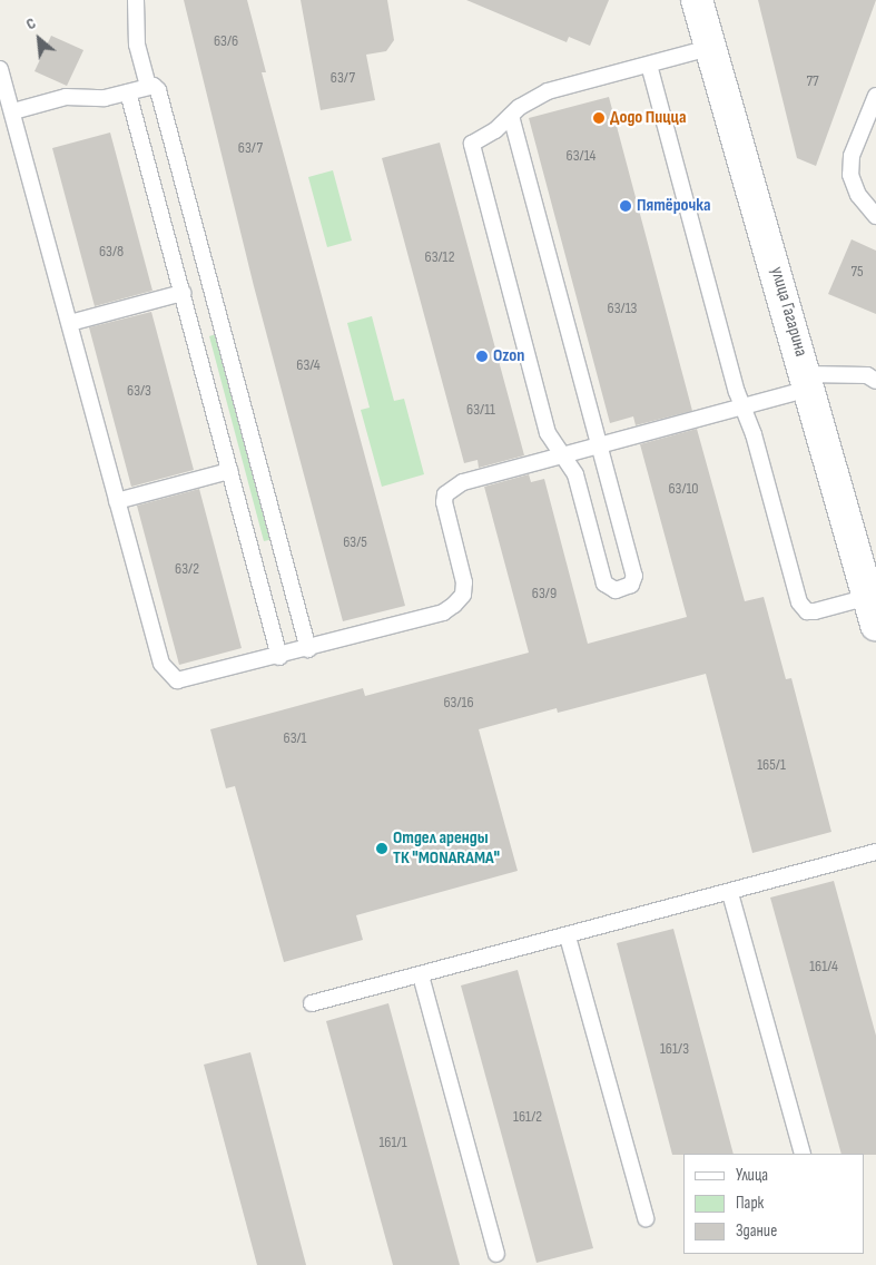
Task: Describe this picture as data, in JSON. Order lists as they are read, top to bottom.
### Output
{
  "streets": {
    "street": ["улица Гагарина"]
  },
  "places": [
    "Додо Пицца",
    "Пятёрочка",
    "Ozon",
    "Отдел аренды ТК \"MONARAMA\""
  ],
  "house_numbers": [
    "63/6",
    "63/7",
    "77",
    "63/7",
    "63/14",
    "63/8",
    "63/12",
    "75",
    "63/13",
    "63/4",
    "63/3",
    "63/11",
    "63/10",
    "63/5",
    "63/2",
    "63/9",
    "63/16",
    "63/1",
    "165/1",
    "161/4",
    "161/3",
    "161/2",
    "161/1"
  ],
  "legend": ["Улица", "Парк", "Здание"],
  "north": "top left"
}
